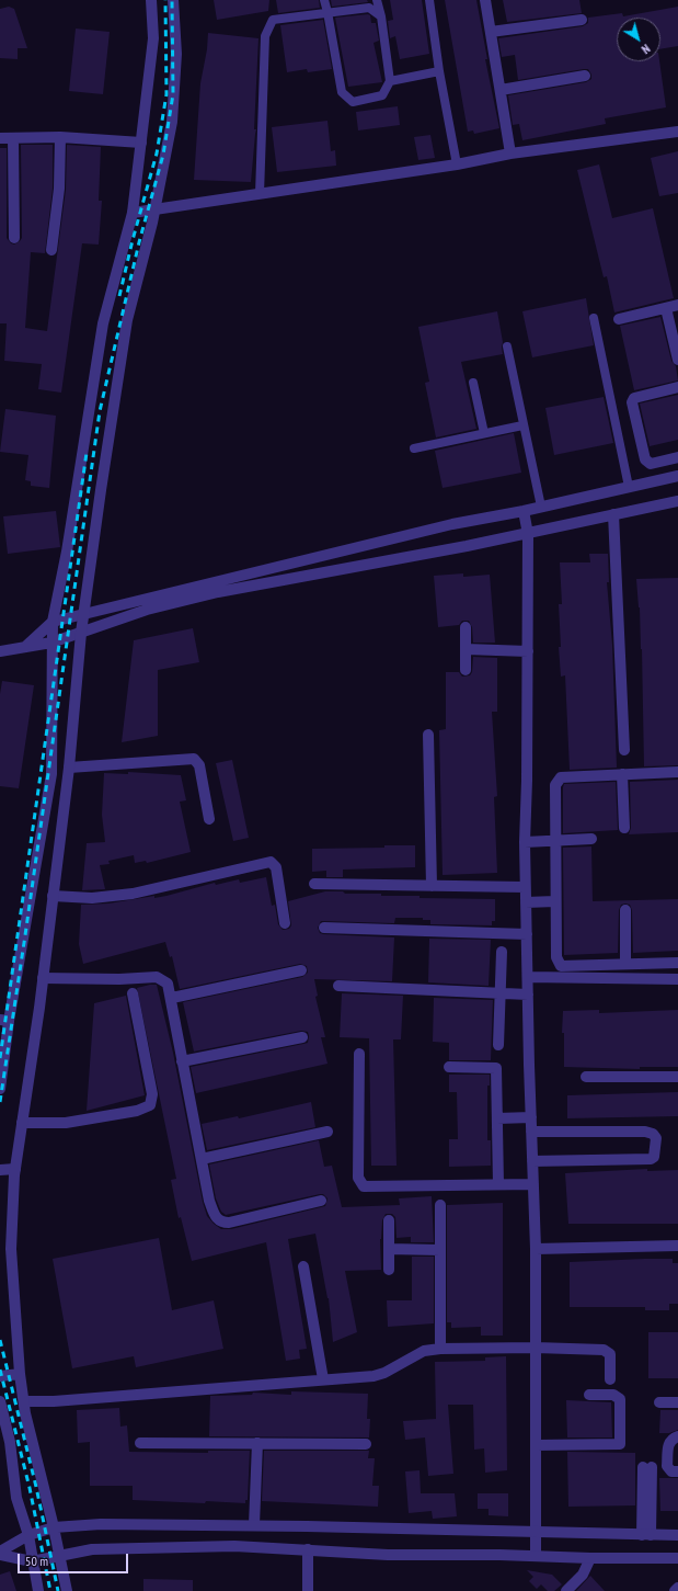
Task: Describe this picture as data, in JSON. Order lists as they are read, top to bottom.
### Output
{
  "scale_bar": "50 m",
  "north": "bottom right"
}
